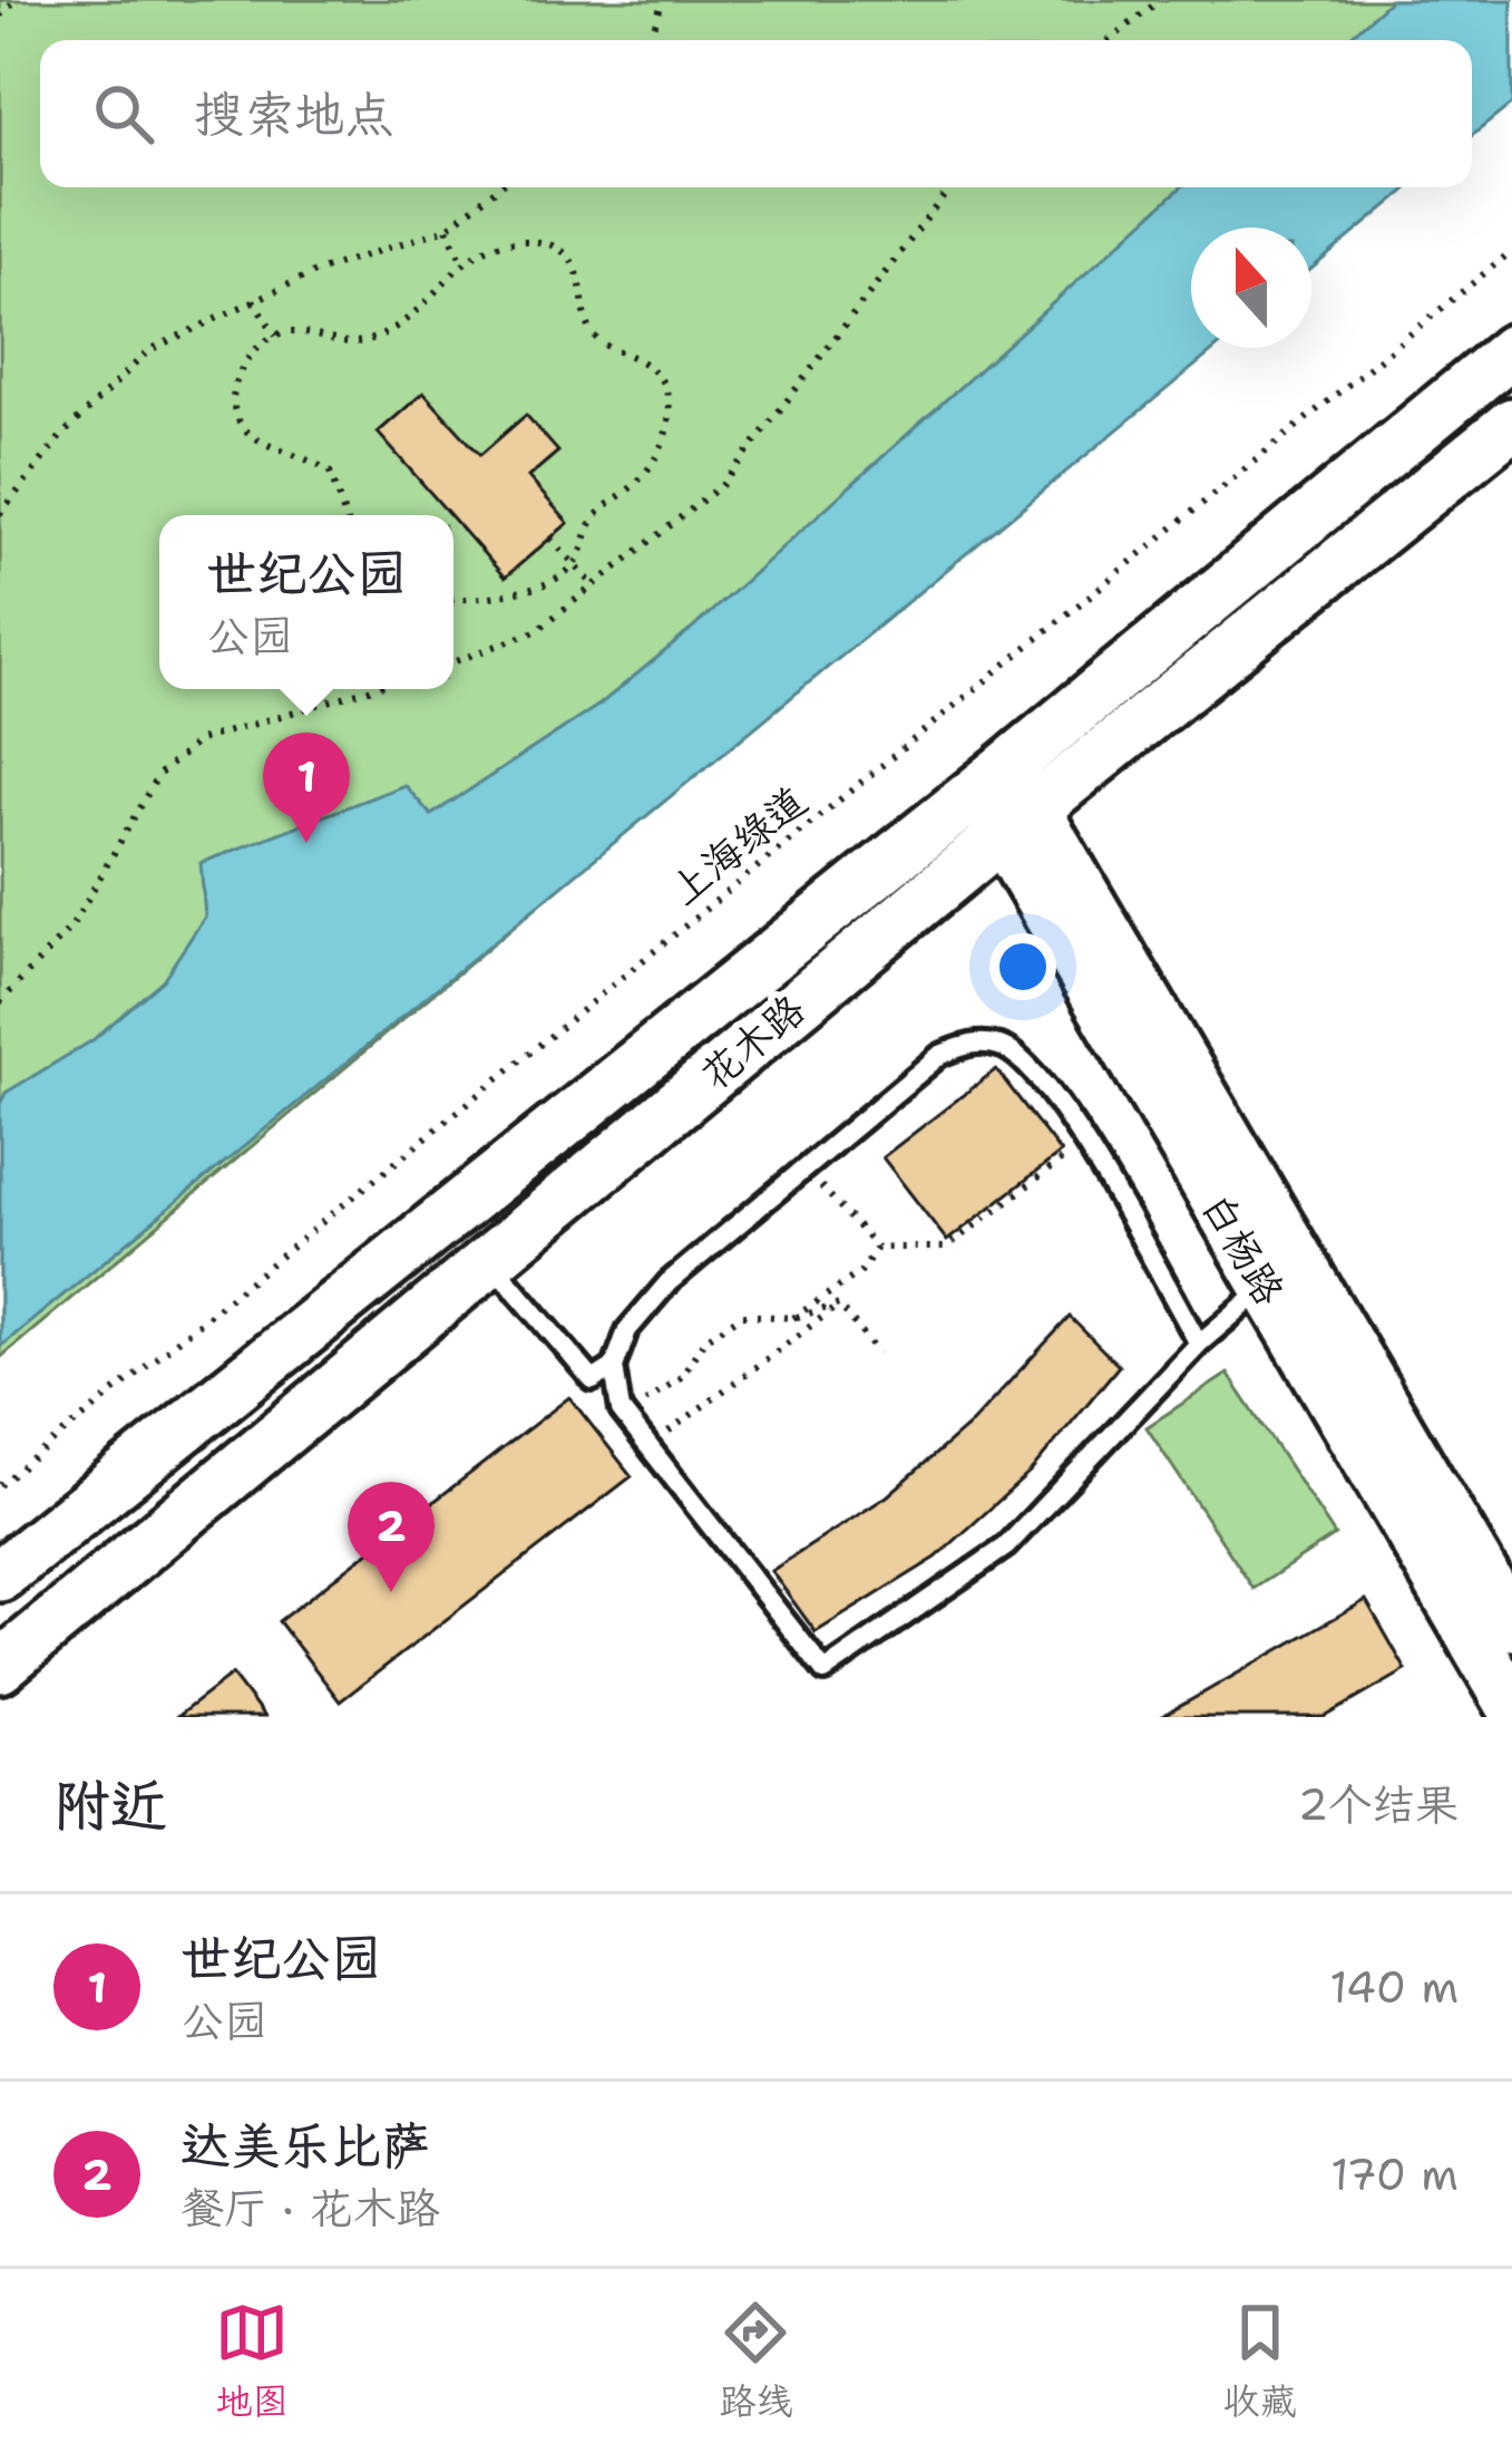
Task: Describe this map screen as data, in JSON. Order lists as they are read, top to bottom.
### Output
{
  "streets": {
    "main road": ["花木路", "白杨路"],
    "path": ["上海绿道"]
  },
  "crossings": [
    ["花木路", "白杨路"]
  ],
  "north": "top",
  "page": {
    "search": "搜索地点",
    "popup": ["世纪公园", "公园"],
    "pins": ["1", "2"],
    "heading": ["附近", "2个结果"],
    "list": [
      {
        "mark": "1",
        "name": "世纪公园",
        "note": "公园",
        "value": "140 m"
      },
      {
        "mark": "2",
        "name": "达美乐比萨",
        "note": "餐厅 · 花木路",
        "value": "170 m"
      }
    ],
    "nav": ["地图", "路线", "收藏"]
  }
}
